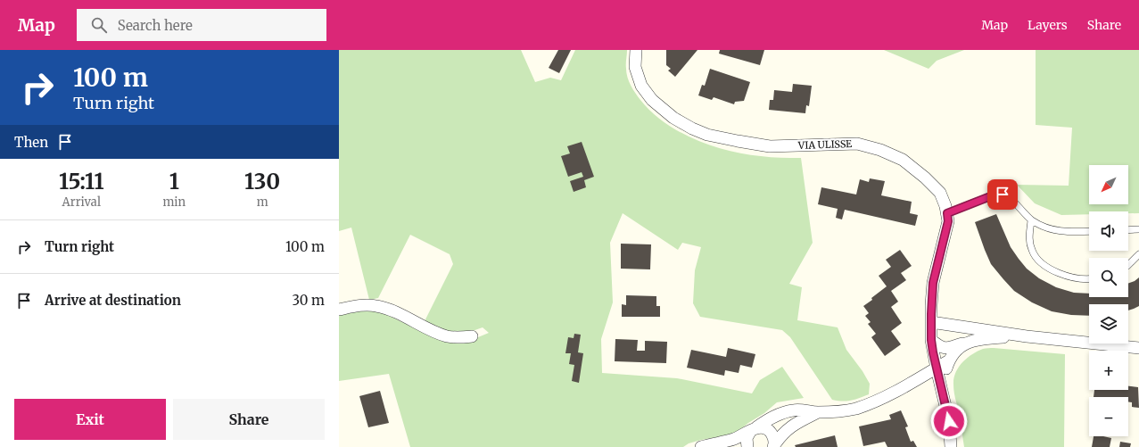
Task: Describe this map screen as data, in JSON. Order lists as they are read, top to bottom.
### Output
{
  "streets": {
    "street": ["VIA ULISSE"]
  },
  "north": "bottom left",
  "page": {
    "header": "Map",
    "search": "Search here",
    "nav": ["Map", "Layers", "Share"],
    "turn": ["100 m", "Turn right"],
    "then": "Then",
    "eta": [
      "15:11",
      "Arrival",
      "1",
      "min",
      "130",
      "m"
    ],
    "map_buttons": ["+", "−"],
    "list": [
      {
        "name": "Turn right",
        "value": "100 m"
      },
      {
        "name": "Arrive at destination",
        "value": "30 m"
      }
    ],
    "buttons": ["Exit", "Share"]
  }
}
